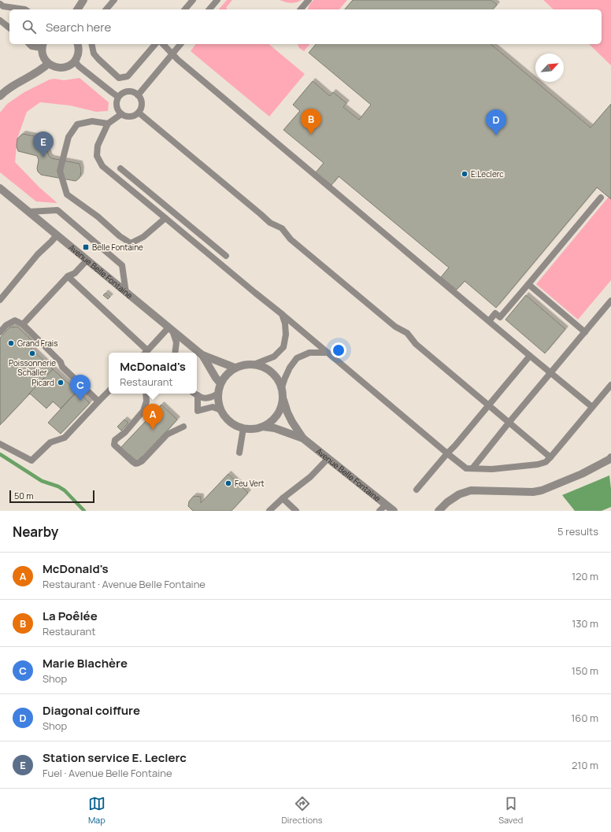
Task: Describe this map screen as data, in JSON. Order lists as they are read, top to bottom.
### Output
{
  "streets": {
    "street": ["Avenue Belle Fontaine"]
  },
  "places": {
    "other": [
      "E.Leclerc",
      "Grand Frais",
      "Poissonnerie Schaller",
      "Picard",
      "Feu Vert"
    ],
    "transit": ["Belle Fontaine"]
  },
  "scale_bar": "50 m",
  "north": "top right",
  "page": {
    "search": "Search here",
    "pins": [
      "B",
      "D",
      "E",
      "C",
      "A"
    ],
    "popup": ["McDonald's", "Restaurant"],
    "scale": "50 m",
    "heading": ["Nearby", "5 results"],
    "list": [
      {
        "mark": "A",
        "name": "McDonald's",
        "note": "Restaurant · Avenue Belle Fontaine",
        "value": "120 m"
      },
      {
        "mark": "B",
        "name": "La Poêlée",
        "note": "Restaurant",
        "value": "130 m"
      },
      {
        "mark": "C",
        "name": "Marie Blachère",
        "note": "Shop",
        "value": "150 m"
      },
      {
        "mark": "D",
        "name": "Diagonal coiffure",
        "note": "Shop",
        "value": "160 m"
      },
      {
        "mark": "E",
        "name": "Station service E. Leclerc",
        "note": "Fuel · Avenue Belle Fontaine",
        "value": "210 m"
      }
    ],
    "nav": ["Map", "Directions", "Saved"]
  }
}
